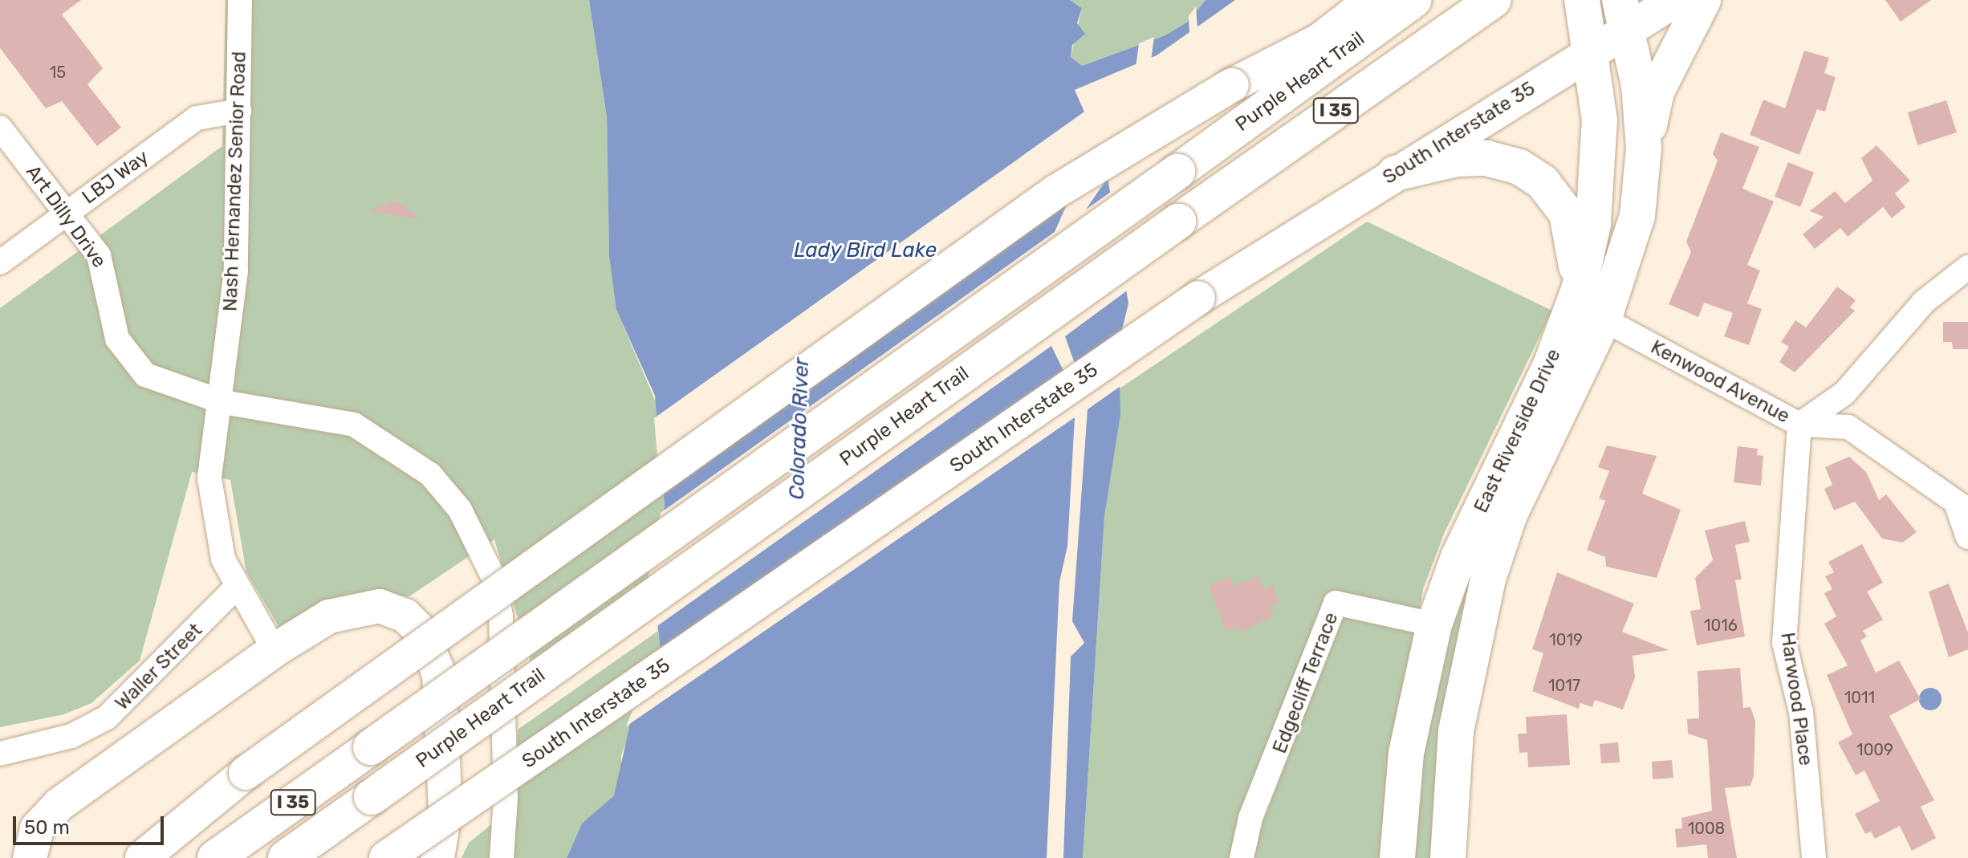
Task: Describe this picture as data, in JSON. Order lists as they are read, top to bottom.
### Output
{
  "streets": {
    "main road": [
      "Purple Heart Trail",
      "I 35",
      "South Interstate 35",
      "East Riverside Drive"
    ],
    "street": [
      "LBJ Way",
      "Nash Hernandez Senior Road",
      "Art Dilly Drive",
      "Kenwood Avenue",
      "Waller Street",
      "Edgecliff Terrace",
      "Harwood Place"
    ]
  },
  "crossings": [
    ["South Interstate 35", "East Riverside Drive"],
    ["LBJ Way", "Nash Hernandez Senior Road"],
    ["LBJ Way", "Art Dilly Drive"],
    ["Nash Hernandez Senior Road", "Art Dilly Drive"],
    ["Nash Hernandez Senior Road", "Waller Street"],
    ["Kenwood Avenue", "East Riverside Drive"],
    ["Kenwood Avenue", "Harwood Place"],
    ["East Riverside Drive", "Edgecliff Terrace"]
  ],
  "water": ["Lady Bird Lake", "Colorado River"],
  "house_numbers": [
    "15",
    "1016",
    "1019",
    "1017",
    "1011",
    "1009",
    "1008"
  ],
  "scale_bar": "50 m"
}
